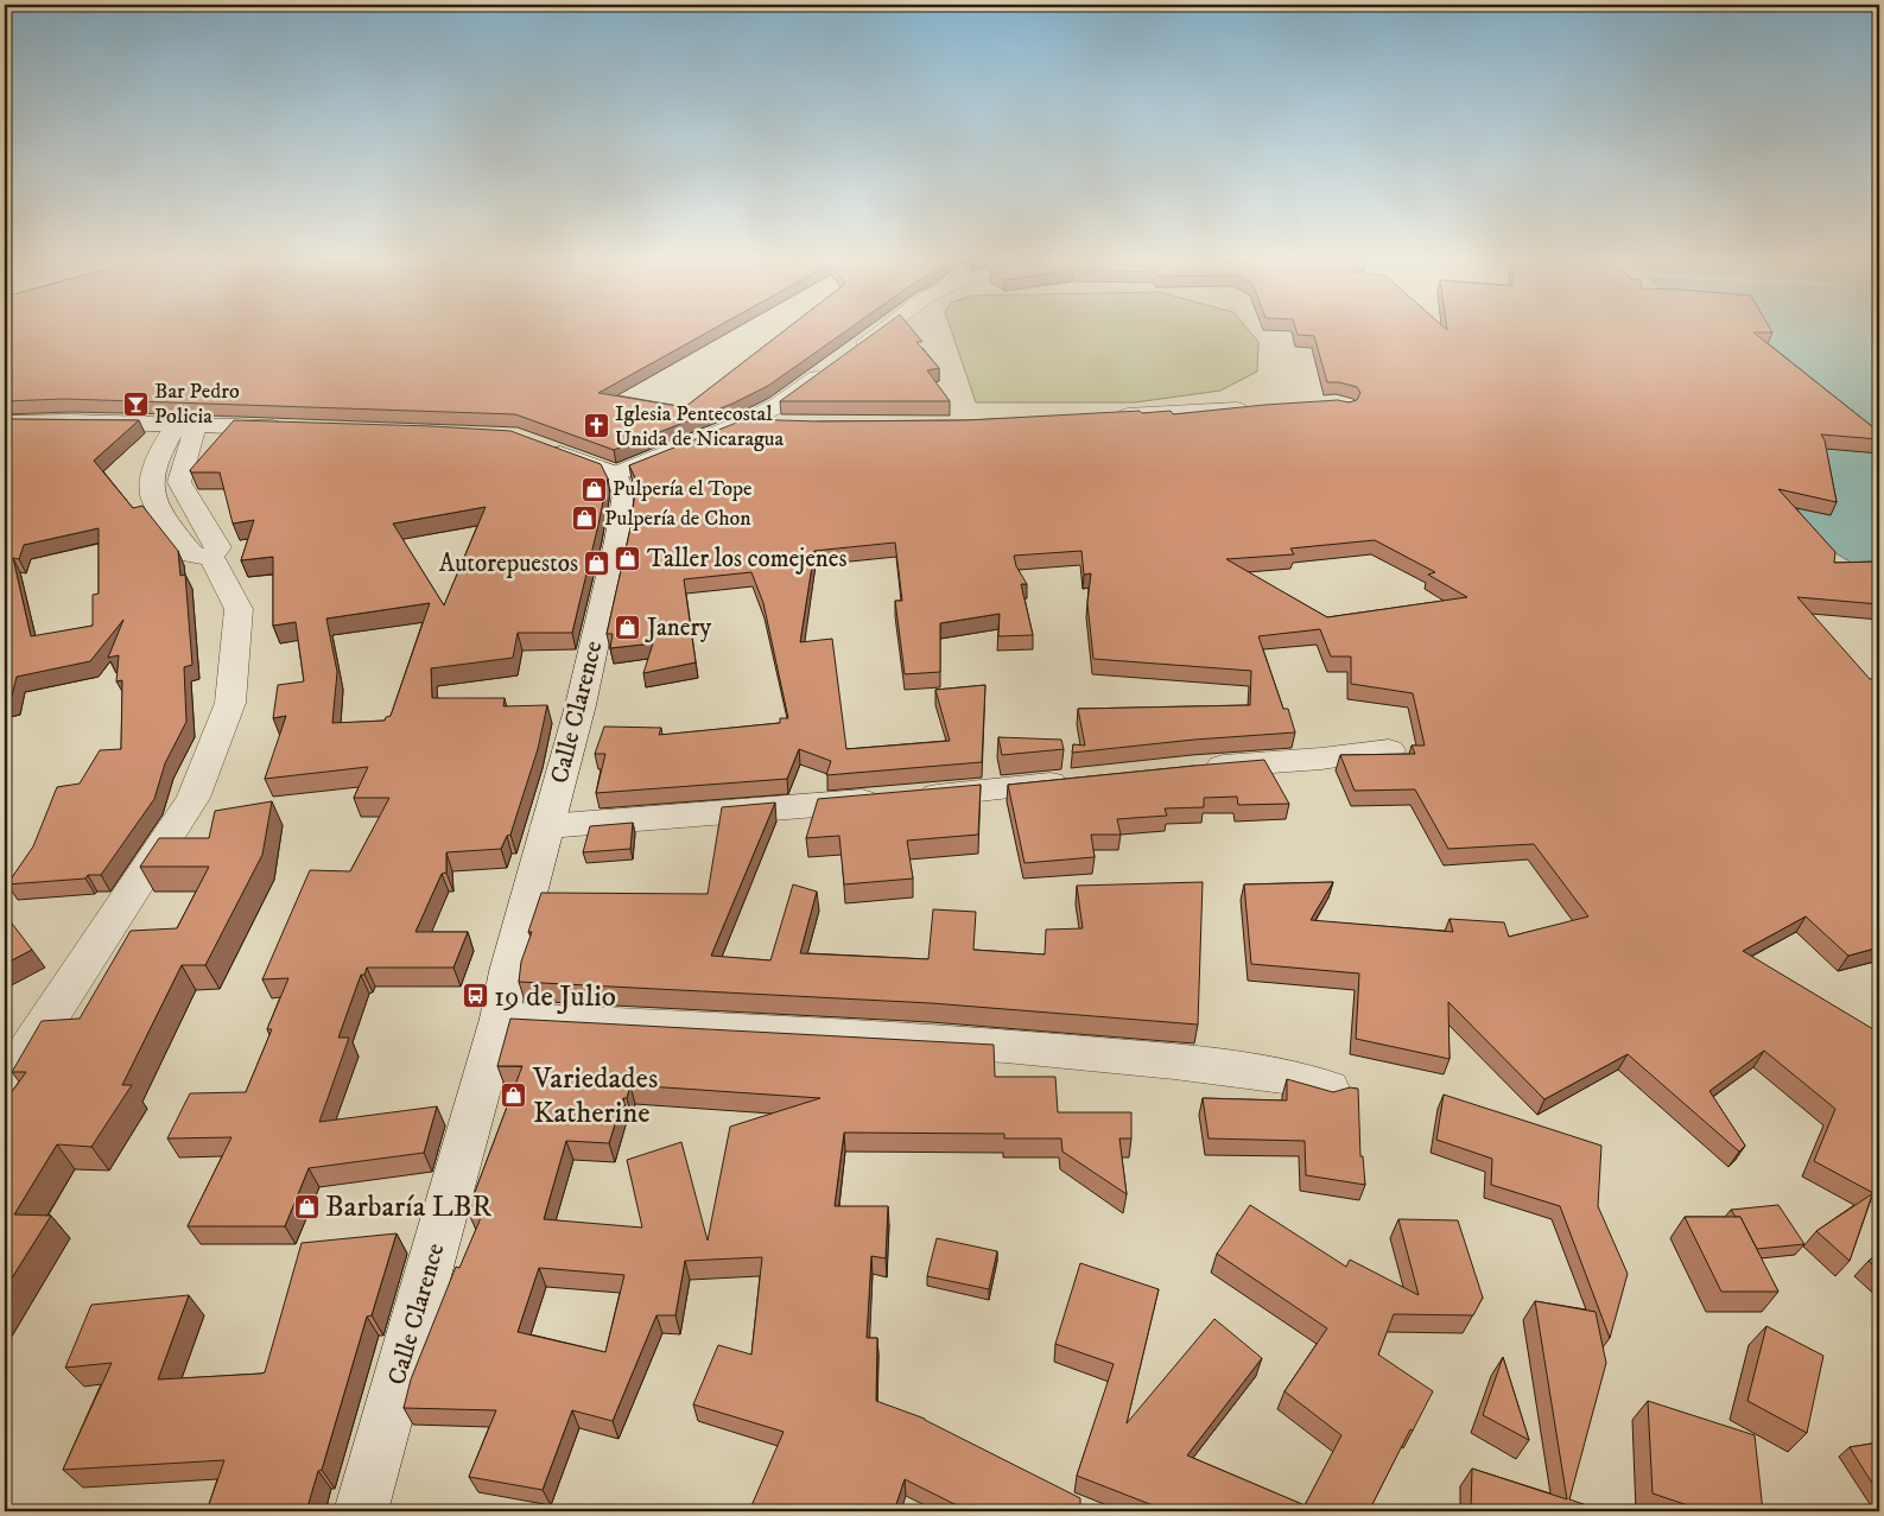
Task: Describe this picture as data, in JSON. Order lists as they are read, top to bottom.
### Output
{
  "streets": {
    "street": ["Calle Clarence"]
  },
  "places": {
    "bar": ["Bar Pedro Policia"],
    "church": ["Iglesia Pentecostal Unida de Nicaragua"],
    "shop": [
      "Pulpería el Tope",
      "Pulpería de Chon",
      "Taller los comejenes",
      "Autorepuestos",
      "Janery",
      "Variedades Katherine",
      "Barbaría LBR"
    ],
    "bus stop": ["19 de Julio"]
  }
}
